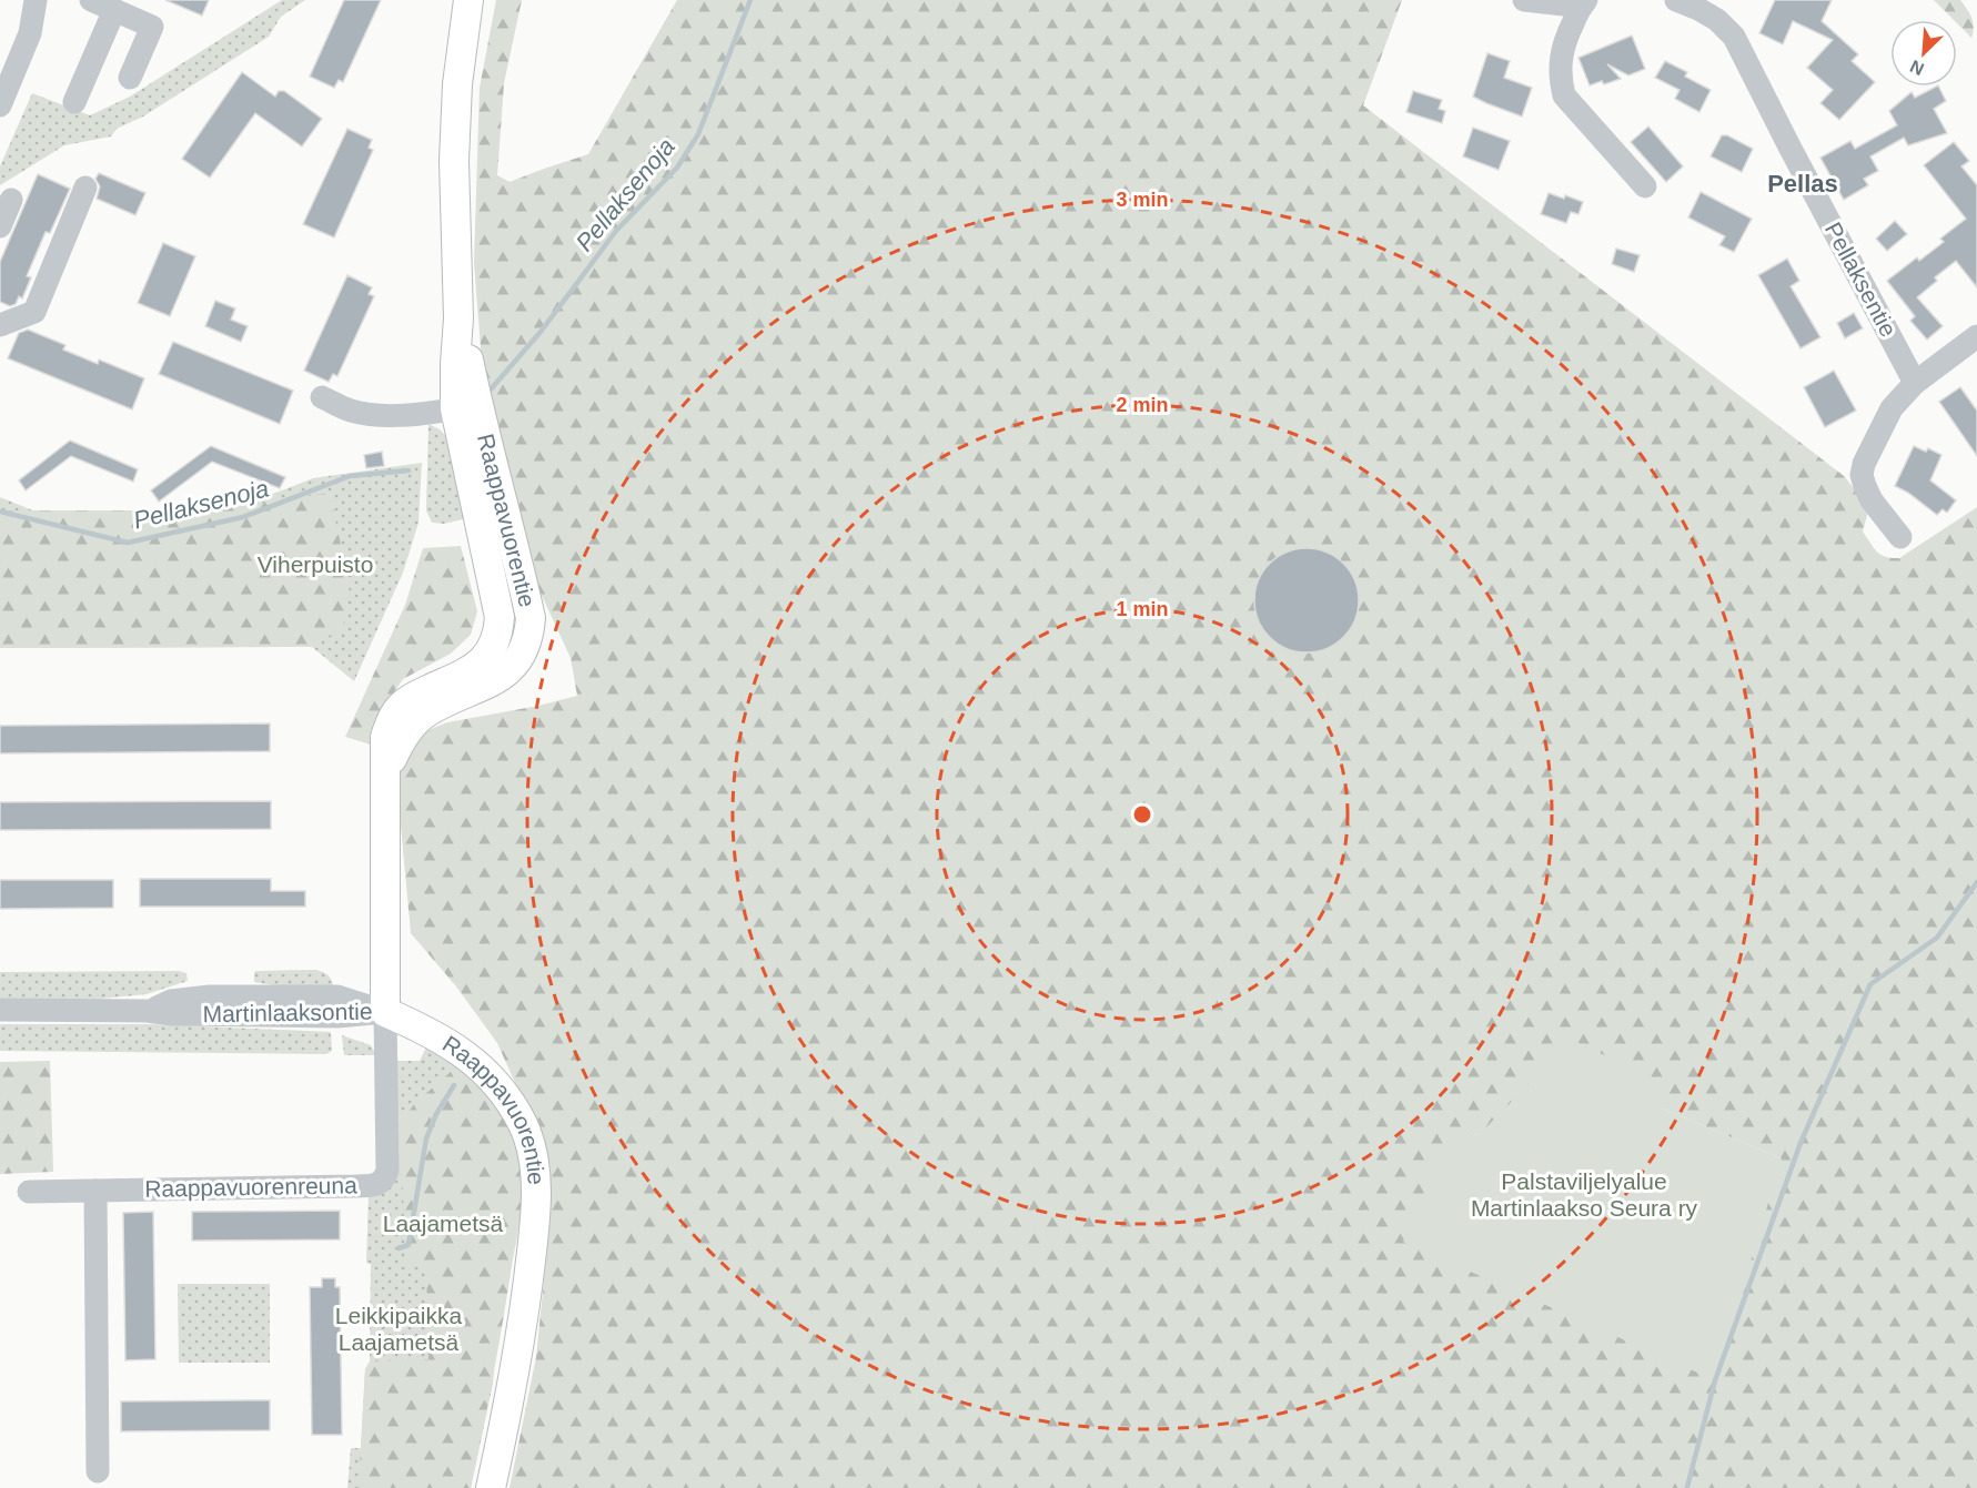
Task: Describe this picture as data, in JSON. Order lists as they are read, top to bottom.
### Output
{
  "streets": {
    "main road": ["Raappavuorentie"],
    "street": ["Pellaksentie", "Martinlaaksontie", "Raappavuorenreuna"]
  },
  "crossings": [
    ["Raappavuorentie", "Martinlaaksontie"],
    ["Raappavuorentie", "Raappavuorenreuna"],
    ["Martinlaaksontie", "Raappavuorenreuna"]
  ],
  "districts": ["Pellas"],
  "water": ["Pellaksenoja"],
  "parks": [
    "Viherpuisto",
    "Palstaviljelyalue Martinlaakso Seura ry",
    "Laajametsä",
    "Leikkipaikka Laajametsä"
  ],
  "north": "bottom left",
  "rings": ["3 min", "2 min", "1 min"]
}
